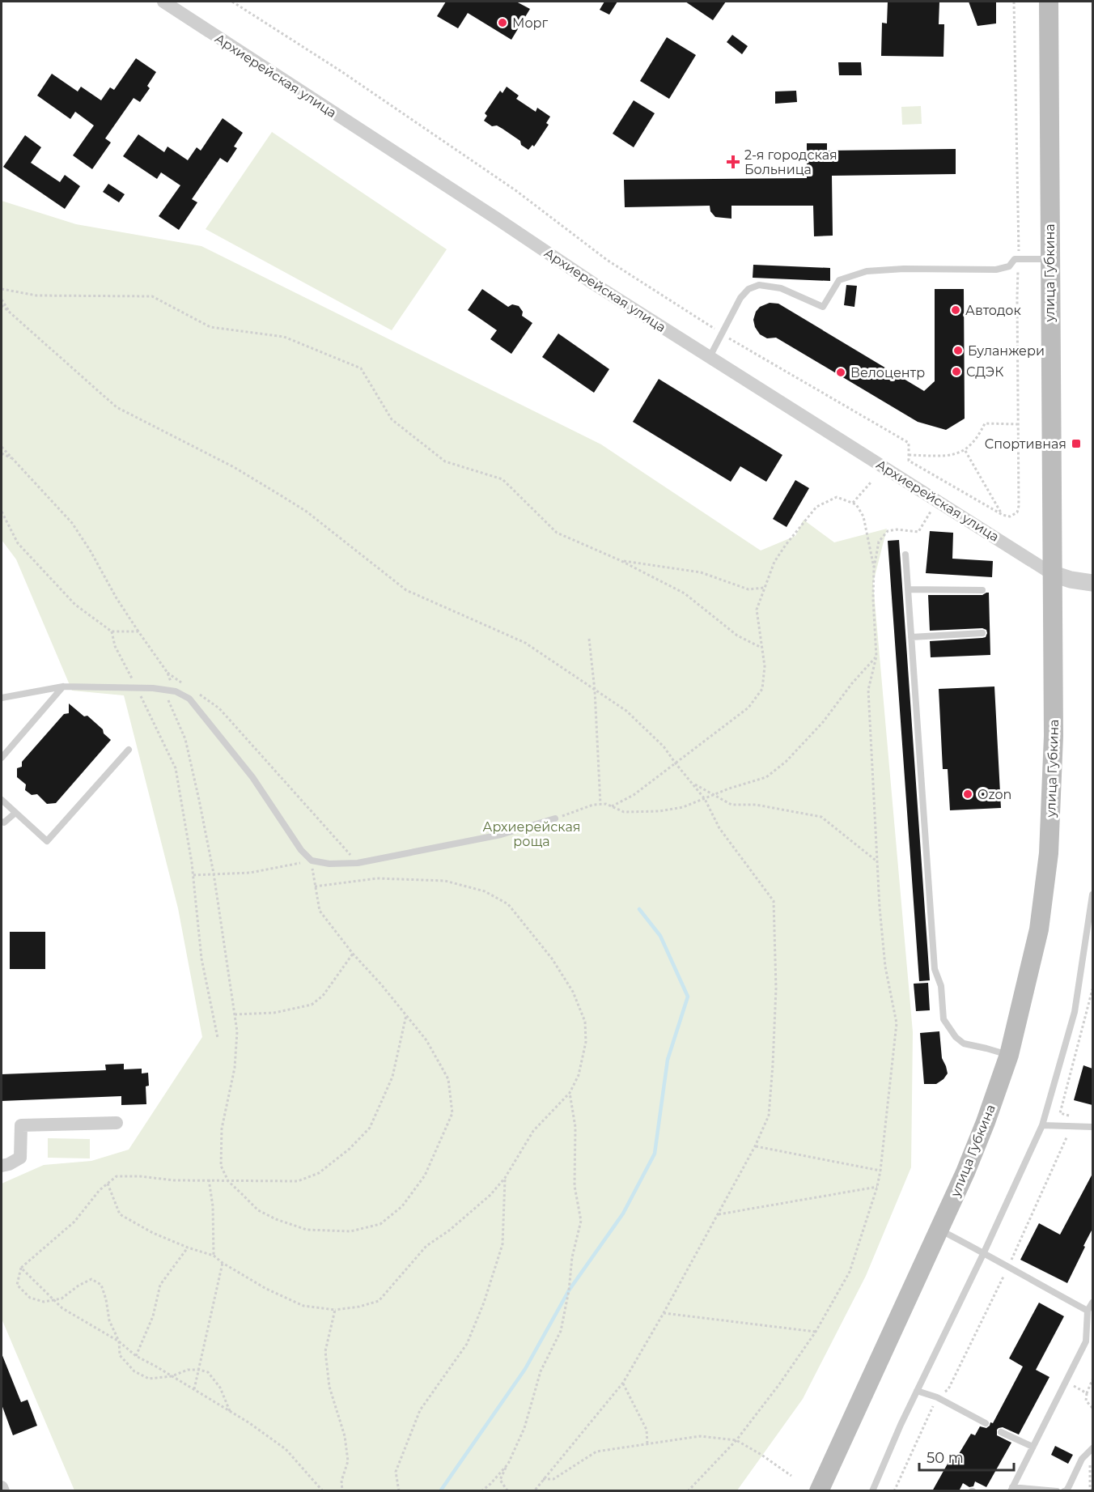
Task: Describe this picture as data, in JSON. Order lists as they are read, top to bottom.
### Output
{
  "streets": {
    "main road": ["улица Губкина"],
    "street": ["Архиерейская улица"]
  },
  "crossings": [
    ["Архиерейская улица", "улица Губкина"]
  ],
  "parks": ["Архиерейская роща"],
  "places": {
    "other": [
      "Морг",
      "Автодок",
      "Буланжери",
      "СДЭК",
      "Велоцентр",
      "Ozon"
    ],
    "health": ["2-я городская Больница"],
    "transit": ["Спортивная"]
  },
  "scale_bar": "50 m"
}
